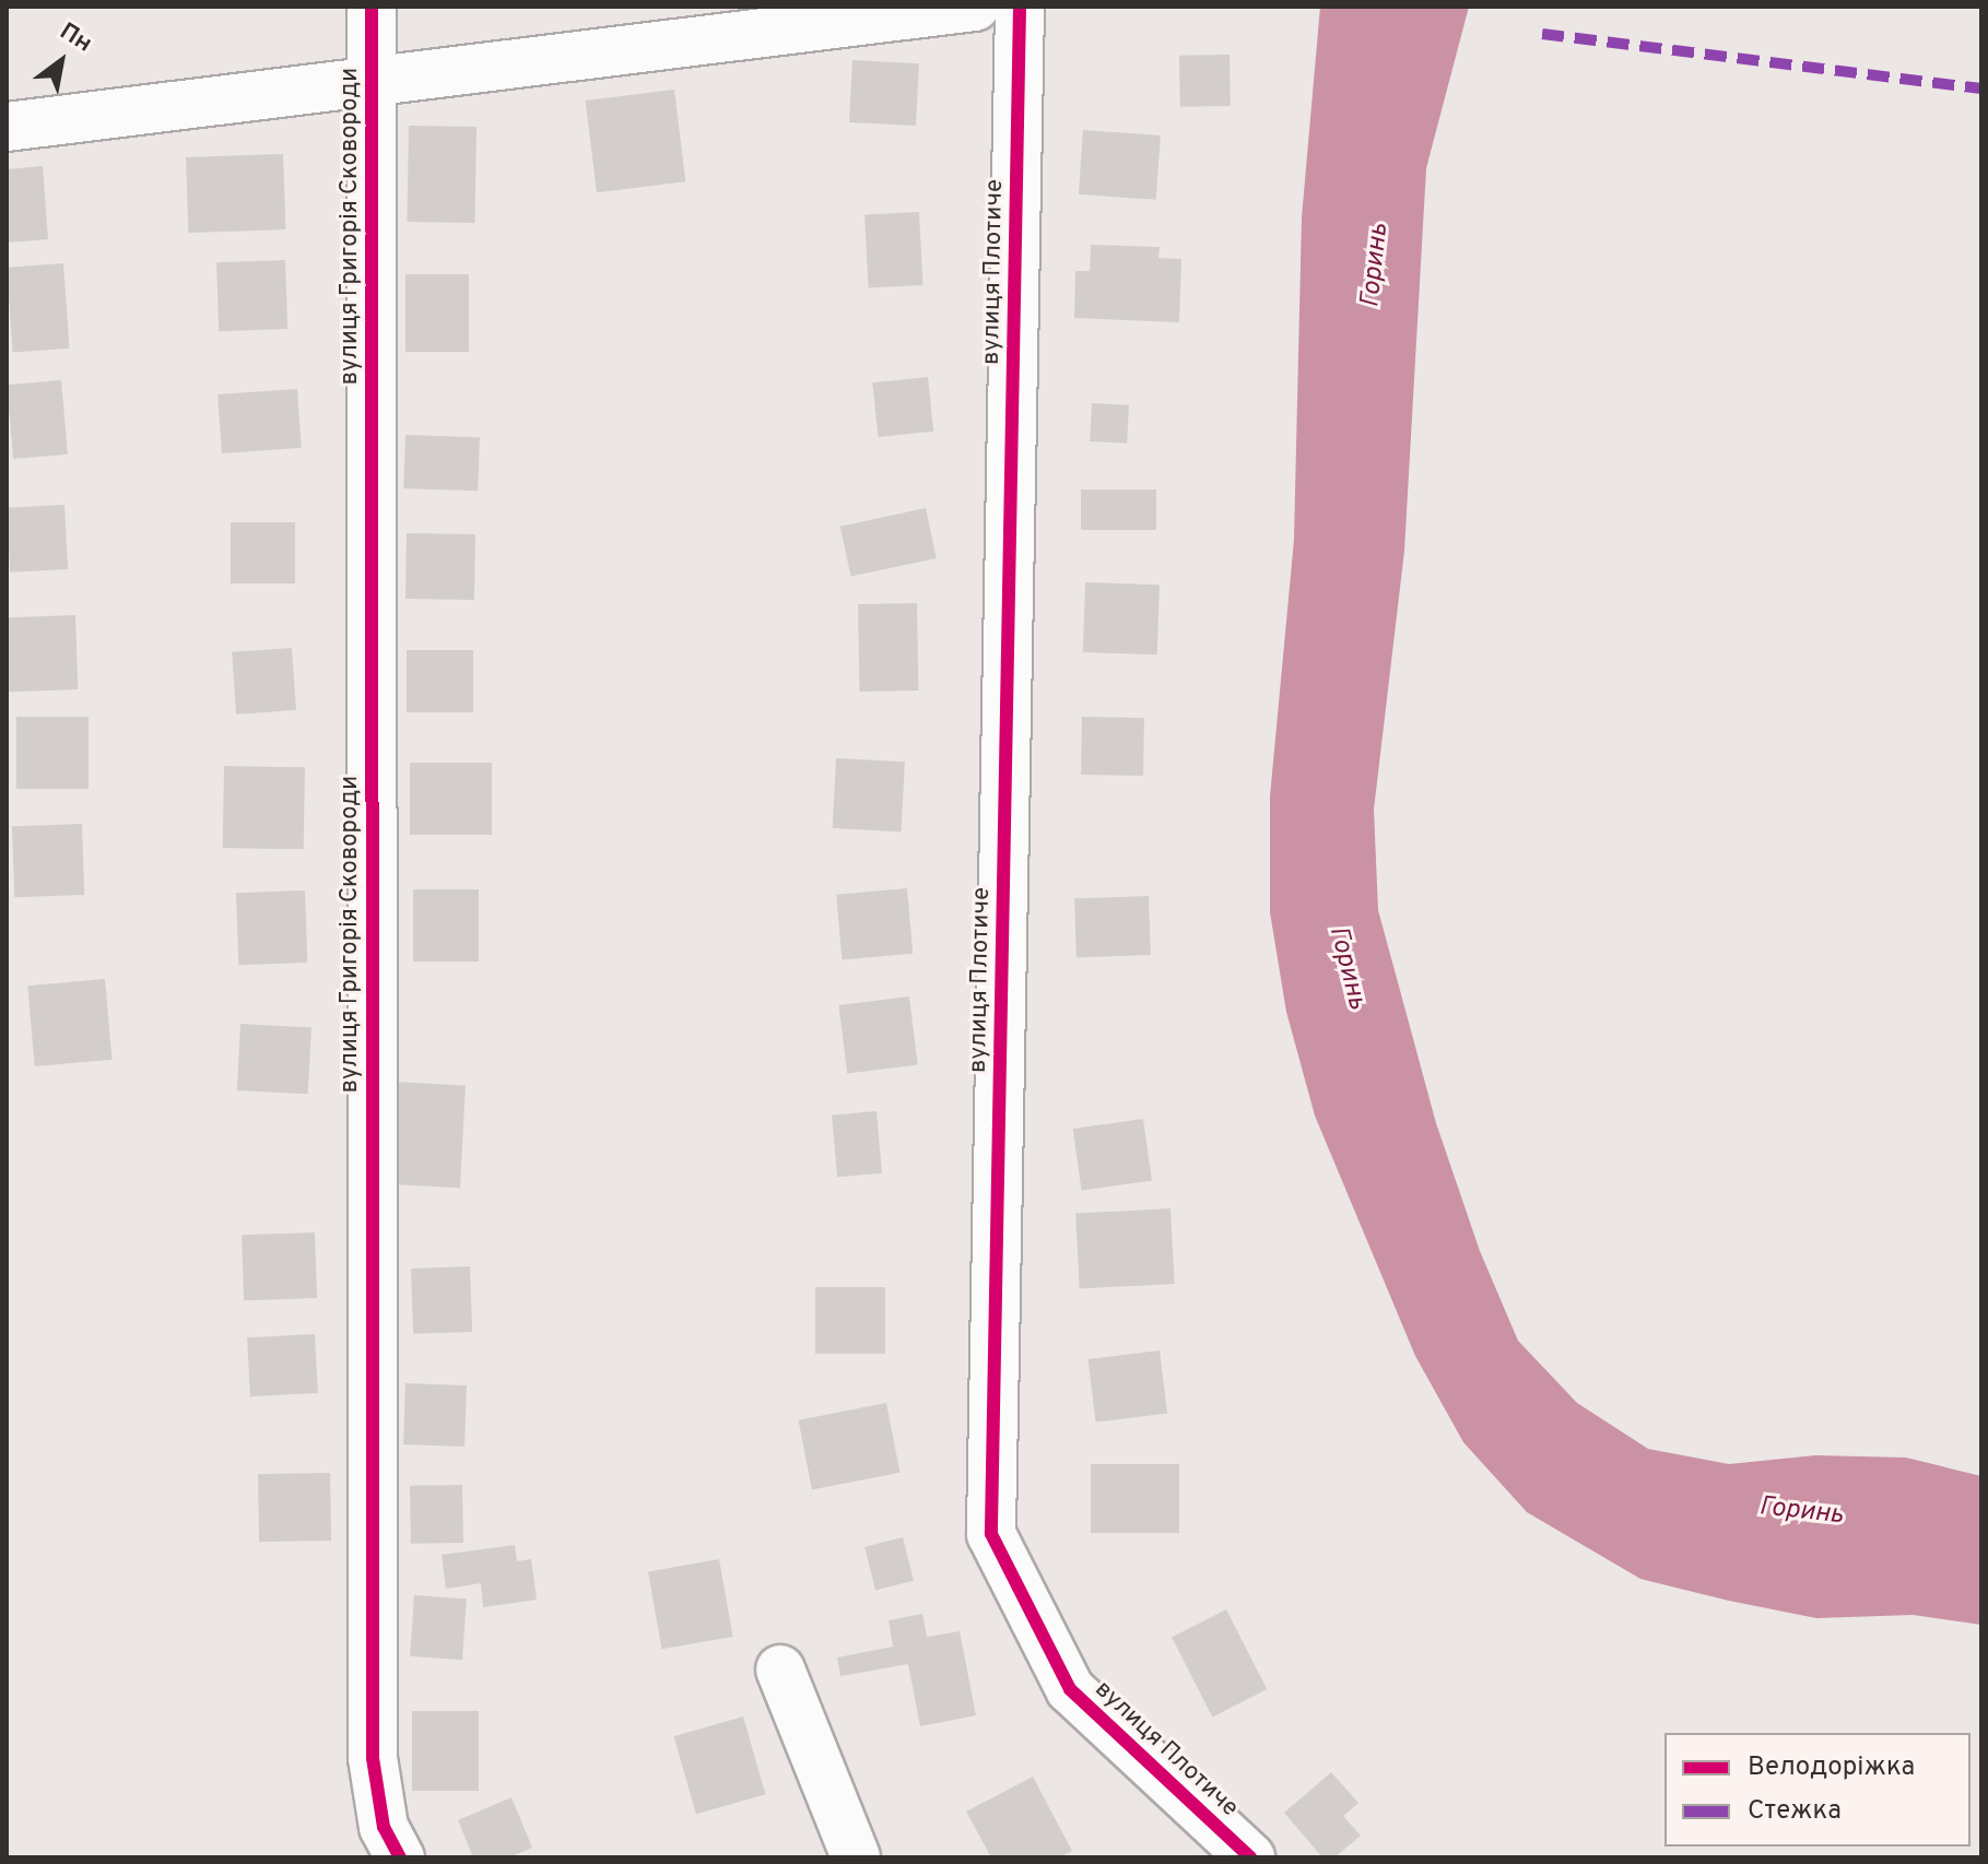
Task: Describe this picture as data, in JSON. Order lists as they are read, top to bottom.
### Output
{
  "streets": {
    "street": ["вулиця Григорія Сковороди", "вулиця Плотиче"]
  },
  "water": ["Горинь"],
  "legend": ["Велодоріжка", "Стежка"],
  "north": "top right"
}
